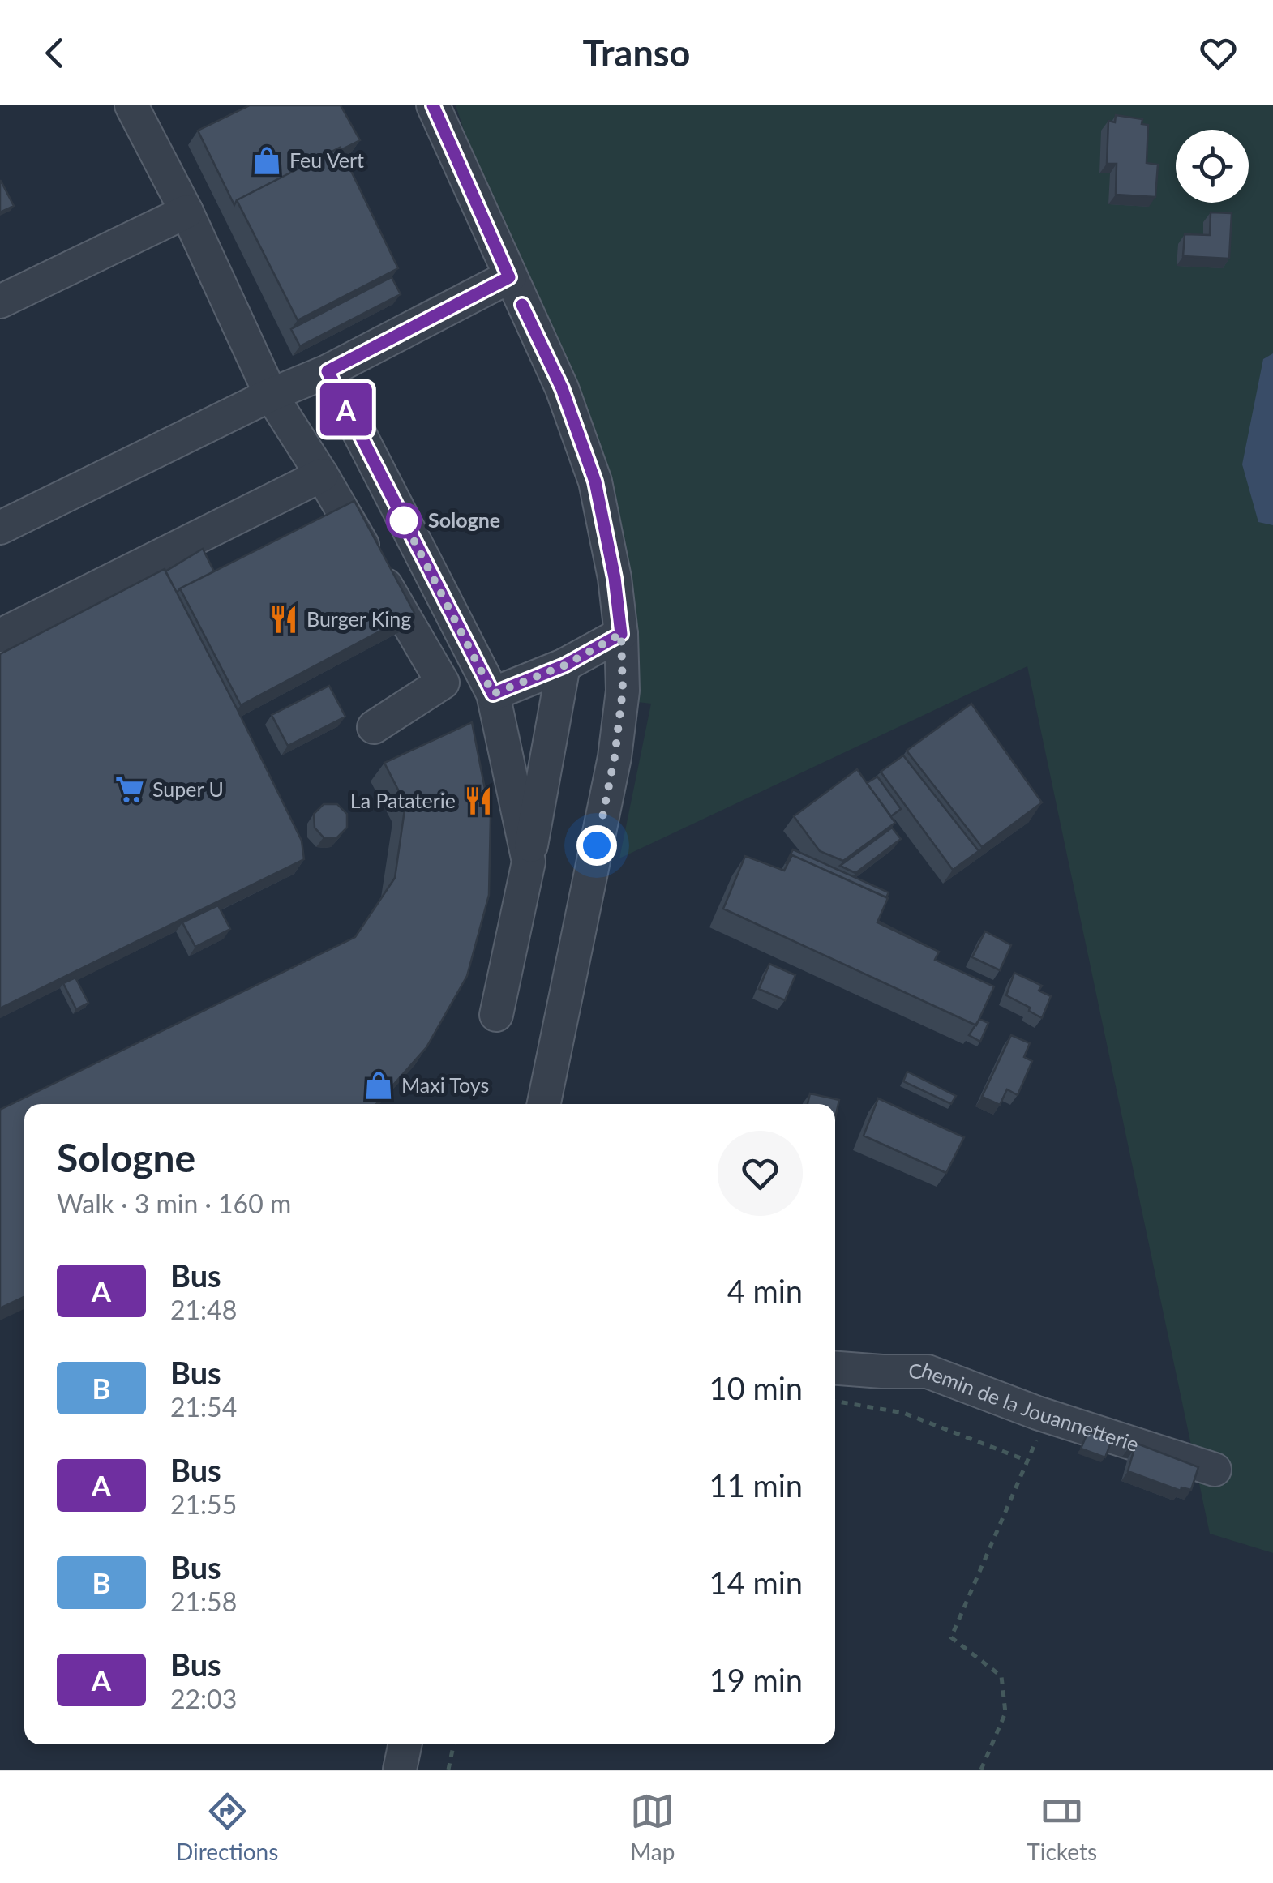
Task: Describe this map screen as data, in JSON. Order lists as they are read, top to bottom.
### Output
{
  "streets": {
    "street": ["Chemin de la Jouannetterie"]
  },
  "places": {
    "shop": ["Feu Vert", "Maxi Toys"],
    "other": ["Sologne"],
    "restaurant": ["Burger King", "La Pataterie"],
    "supermarket": ["Super U"]
  },
  "lines": ["bus line A"],
  "page": {
    "header": "Transo",
    "on_map": "A",
    "heading": ["Sologne", "Walk · 3 min · 160 m"],
    "list": [
      {
        "mark": "A",
        "name": "Bus",
        "note": "21:48",
        "value": "4 min"
      },
      {
        "mark": "B",
        "name": "Bus",
        "note": "21:54",
        "value": "10 min"
      },
      {
        "mark": "A",
        "name": "Bus",
        "note": "21:55",
        "value": "11 min"
      },
      {
        "mark": "B",
        "name": "Bus",
        "note": "21:58",
        "value": "14 min"
      },
      {
        "mark": "A",
        "name": "Bus",
        "note": "22:03",
        "value": "19 min"
      }
    ],
    "tabs": ["Directions", "Map", "Tickets"]
  }
}
